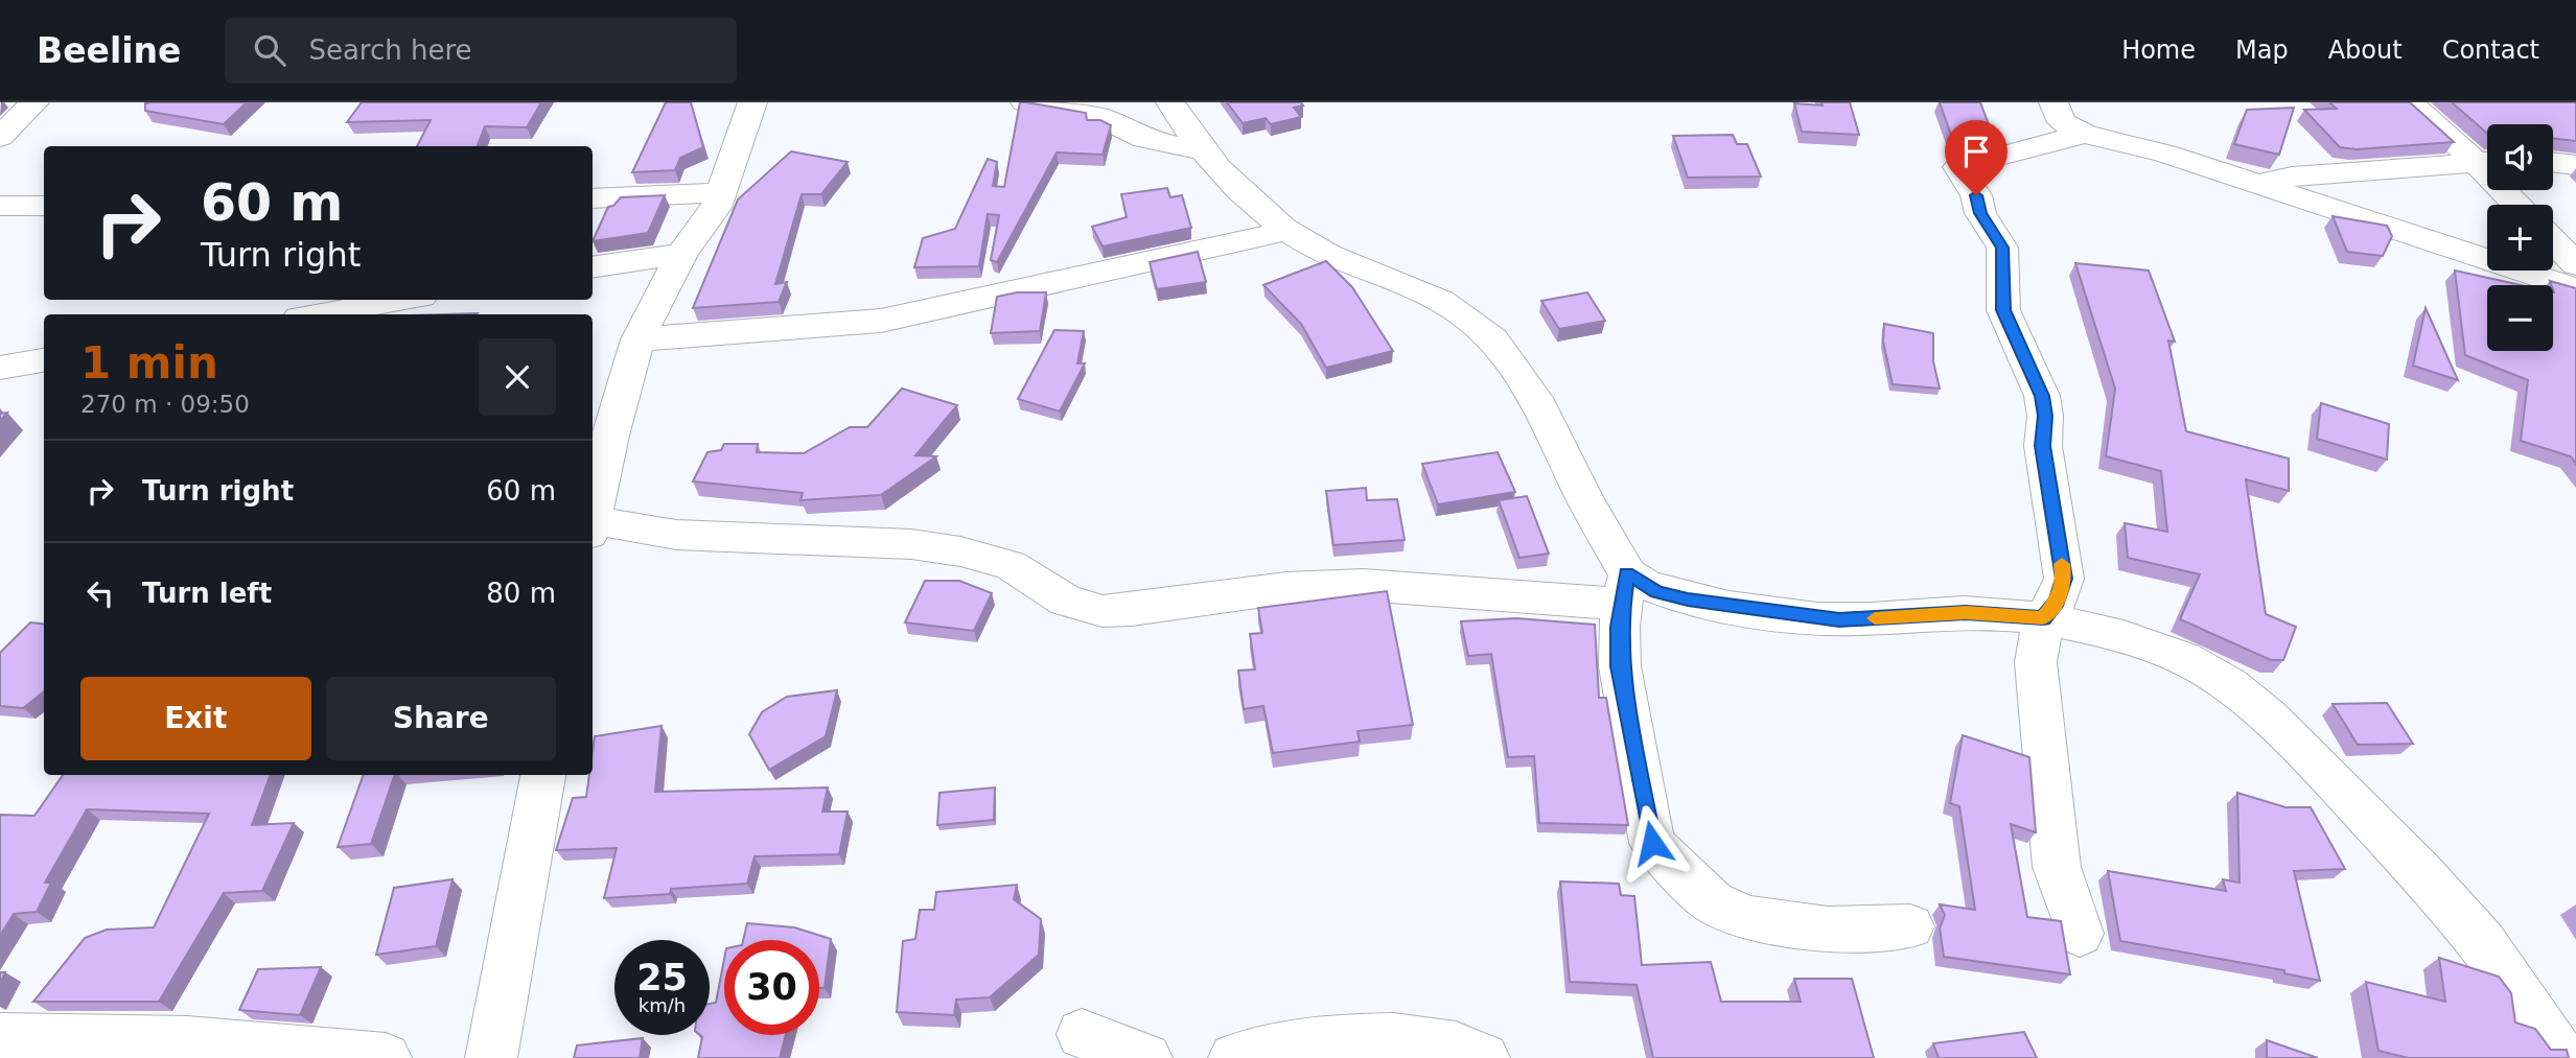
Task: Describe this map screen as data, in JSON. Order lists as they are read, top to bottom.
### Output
{
  "page": {
    "header": "Beeline",
    "search": "Search here",
    "nav": [
      "Home",
      "Map",
      "About",
      "Contact"
    ],
    "map_buttons": ["+", "−"],
    "turn": ["60 m", "Turn right"],
    "heading": ["1 min", "270 m · 09:50"],
    "list": [
      {
        "name": "Turn right",
        "value": "60 m"
      },
      {
        "name": "Turn left",
        "value": "80 m"
      }
    ],
    "buttons": ["Exit", "Share"],
    "speed": "25 km/h",
    "limit": "30"
  }
}
